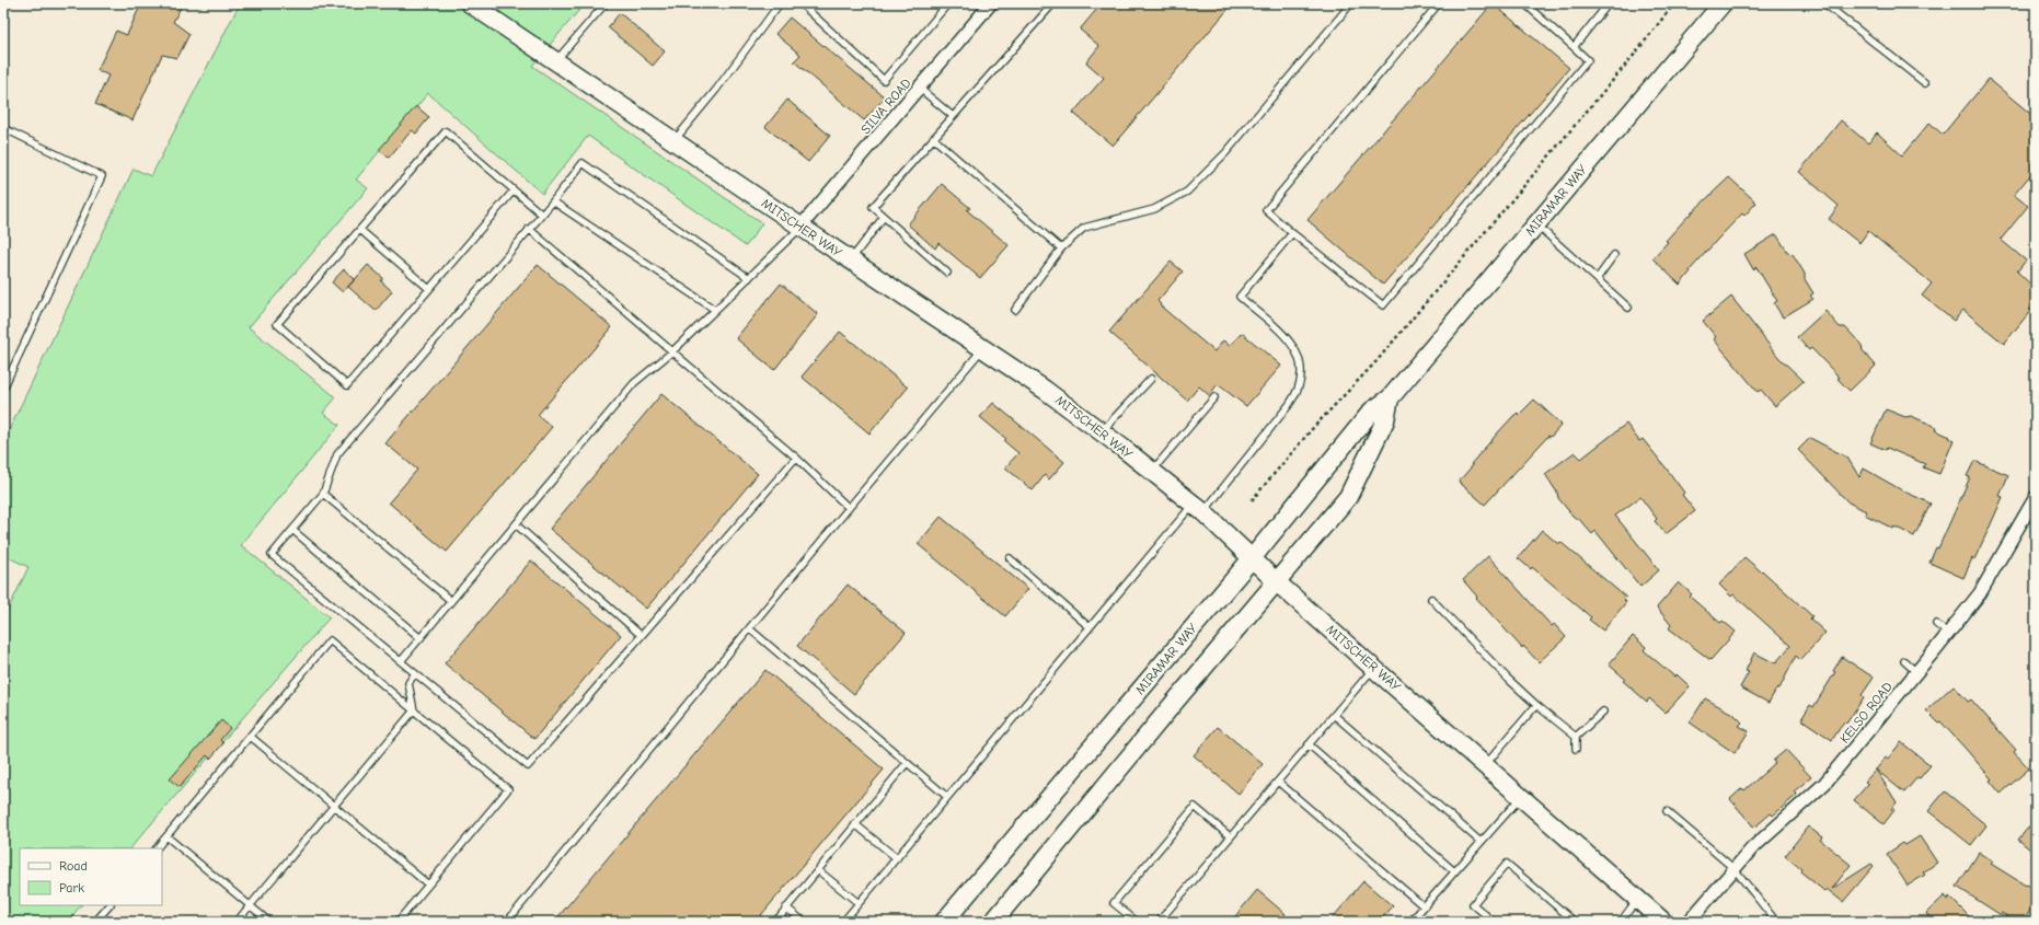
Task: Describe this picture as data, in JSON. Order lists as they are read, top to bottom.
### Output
{
  "streets": {
    "street": [
      "SILVA ROAD",
      "MIRAMAR WAY",
      "MITSCHER WAY",
      "KELSO ROAD"
    ]
  },
  "crossings": [
    ["SILVA ROAD", "MITSCHER WAY"],
    ["MIRAMAR WAY", "MITSCHER WAY"]
  ],
  "legend": ["Road", "Park"]
}
